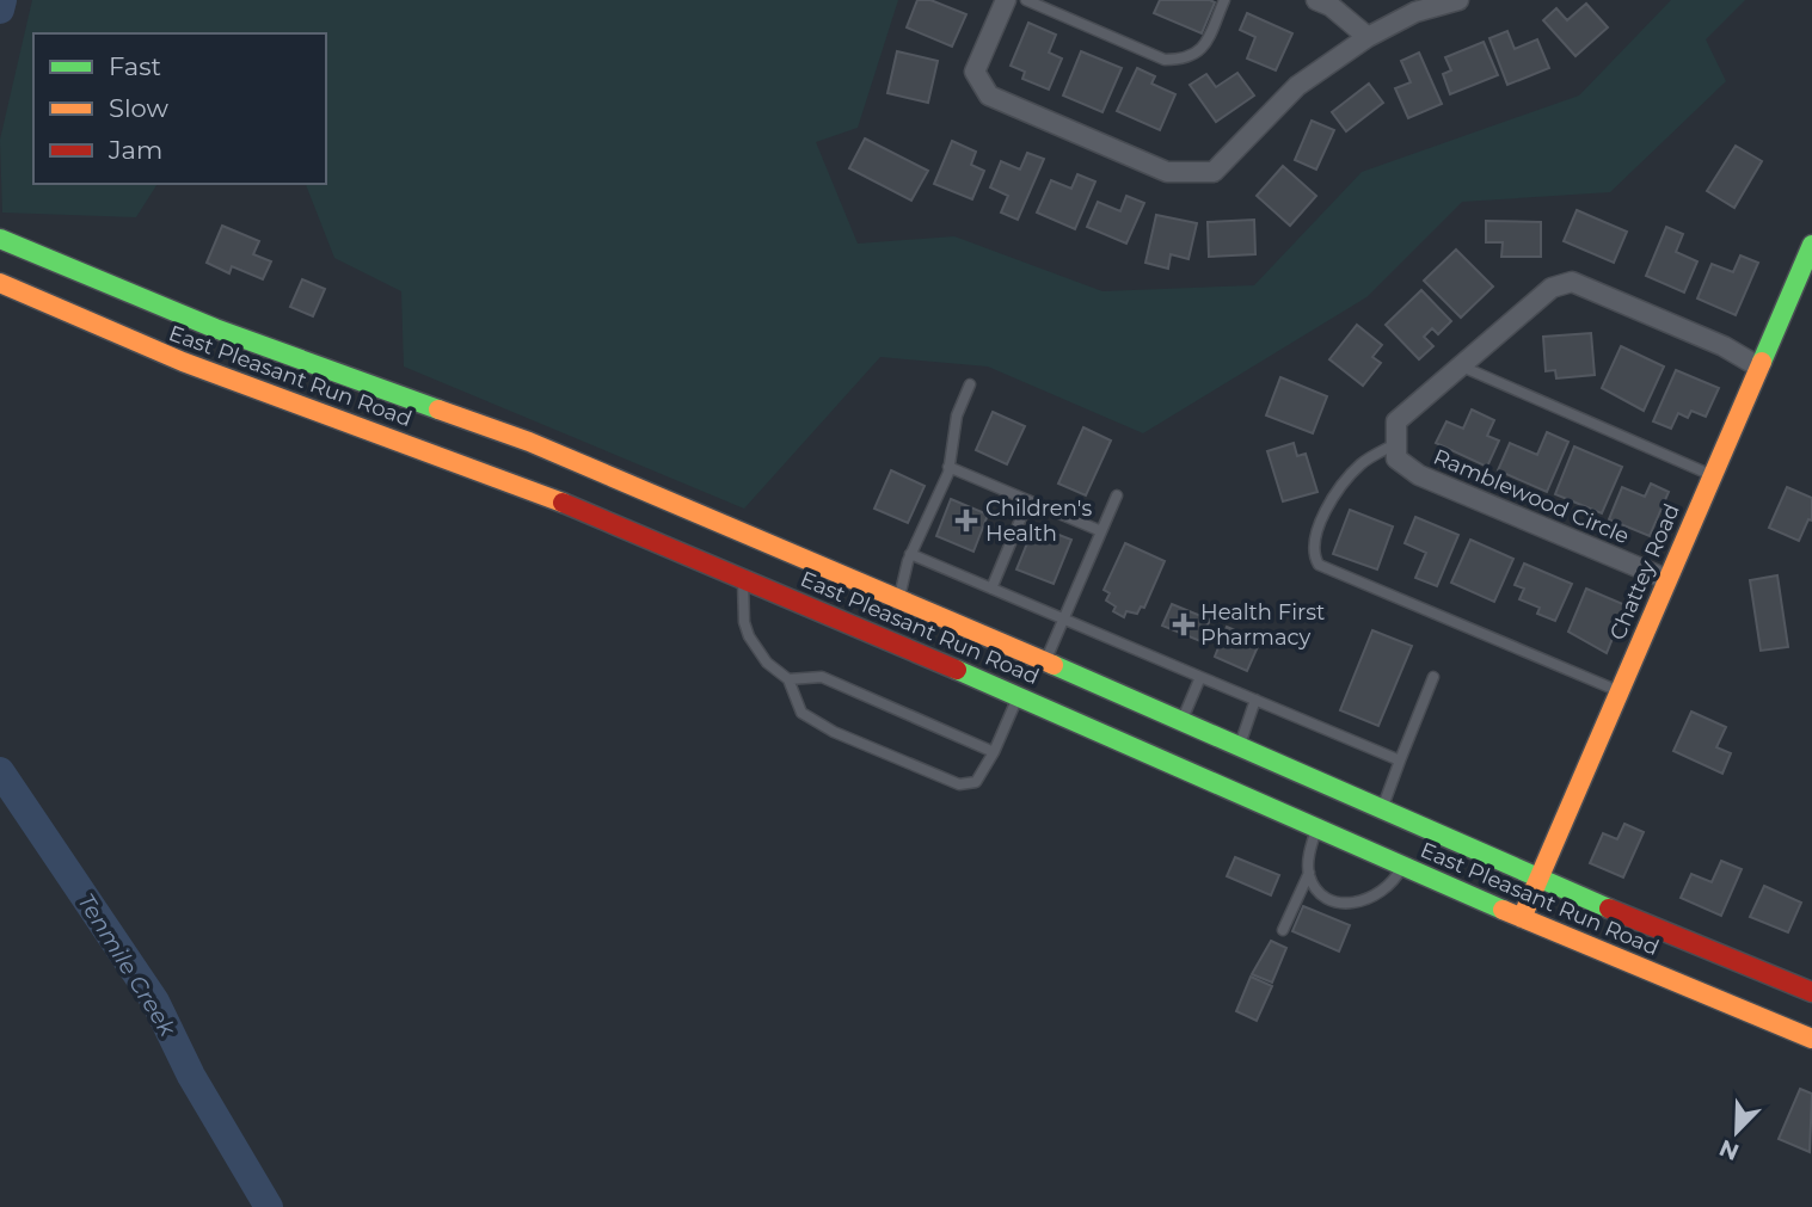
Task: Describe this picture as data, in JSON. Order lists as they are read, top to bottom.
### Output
{
  "streets": {
    "main road": ["East Pleasant Run Road", "Chattey Road"],
    "street": ["Ramblewood Circle"]
  },
  "crossings": [
    ["East Pleasant Run Road", "Chattey Road"],
    ["Ramblewood Circle", "Chattey Road"]
  ],
  "water": ["Tenmile Creek"],
  "places": {
    "health": ["Children's Health", "Health First Pharmacy"]
  },
  "legend": ["Fast", "Slow", "Jam"],
  "north": "bottom left"
}
